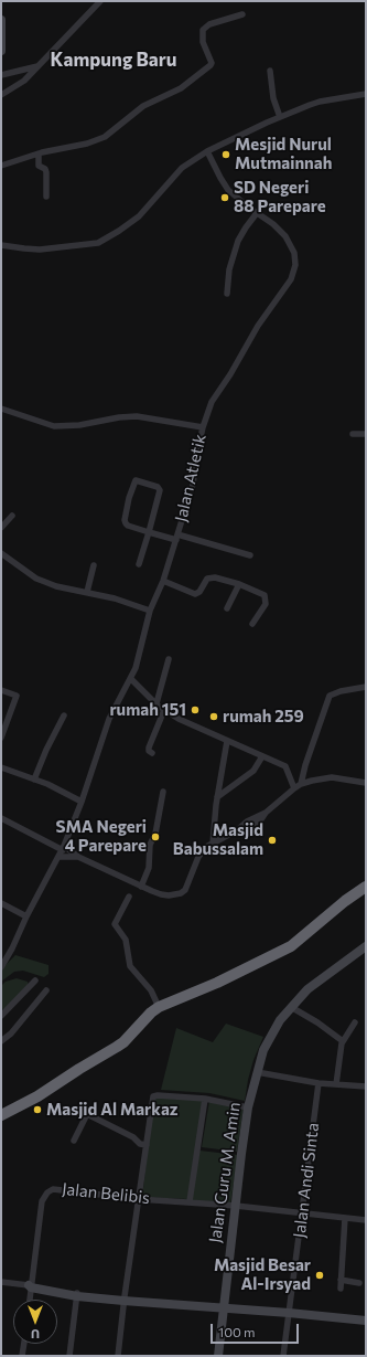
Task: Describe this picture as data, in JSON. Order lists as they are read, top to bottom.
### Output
{
  "streets": {
    "main road": ["Jalan Guru M. Amin"],
    "street": ["Jalan Atletik", "Jalan Andi Sinta", "Jalan Belibis"]
  },
  "crossings": [
    ["Jalan Guru M. Amin", "Jalan Belibis"],
    ["Jalan Andi Sinta", "Jalan Belibis"]
  ],
  "districts": ["Kampung Baru"],
  "places": [
    "Mesjid Nurul Mutmainnah",
    "SD Negeri 88 Parepare",
    "rumah 151",
    "rumah 259",
    "SMA Negeri 4 Parepare",
    "Masjid Babussalam",
    "Masjid Al Markaz",
    "Masjid Besar Al-Irsyad"
  ],
  "scale_bar": "100 m",
  "north": "bottom"
}
